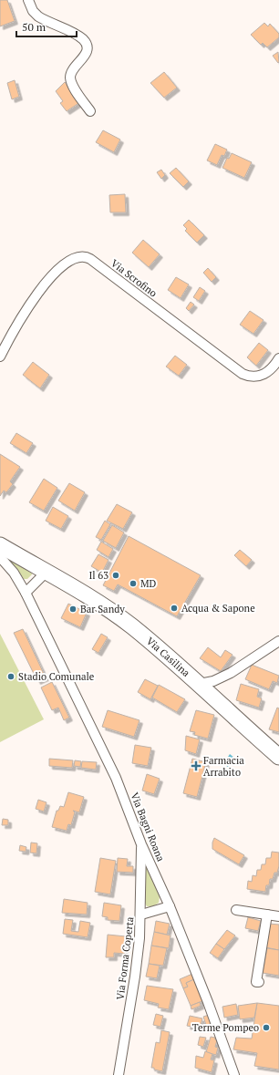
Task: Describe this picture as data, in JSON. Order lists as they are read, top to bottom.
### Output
{
  "streets": {
    "main road": ["Via Casilina"],
    "street": ["Via Scrofino", "Via Bagni Roana", "Via Forma Coperta"]
  },
  "crossings": [
    ["Via Bagni Roana", "Via Forma Coperta"]
  ],
  "places": {
    "other": [
      "Il 63",
      "MD",
      "Acqua & Sapone",
      "Bar Sandy",
      "Stadio Comunale",
      "Terme Pompeo"
    ],
    "health": ["Farmacia Arrabito"]
  },
  "scale_bar": "50 m"
}
